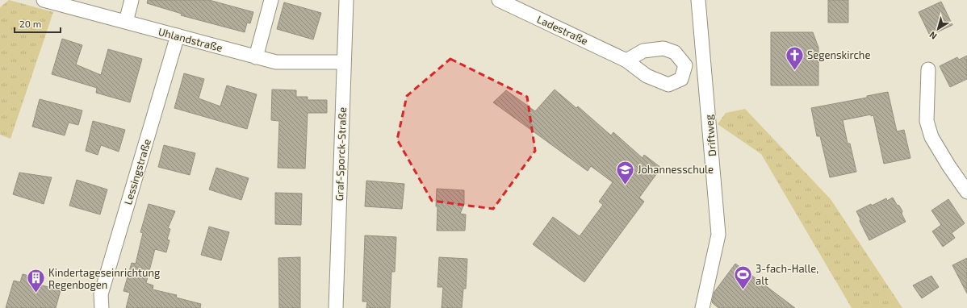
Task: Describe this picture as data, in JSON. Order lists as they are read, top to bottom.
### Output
{
  "streets": {
    "street": [
      "Ladestraße",
      "Uhlandstraße",
      "Driftweg",
      "Graf-Sporck-Straße",
      "Lessingstraße"
    ]
  },
  "crossings": [
    ["Uhlandstraße", "Graf-Sporck-Straße"],
    ["Uhlandstraße", "Lessingstraße"]
  ],
  "places": {
    "church": ["Segenskirche"],
    "school or university": ["Johannesschule"],
    "sports": ["3-fach-Halle, alt"],
    "building": ["Kindertageseinrichtung Regenbogen"]
  },
  "scale_bar": "20 m",
  "north": "bottom left"
}
